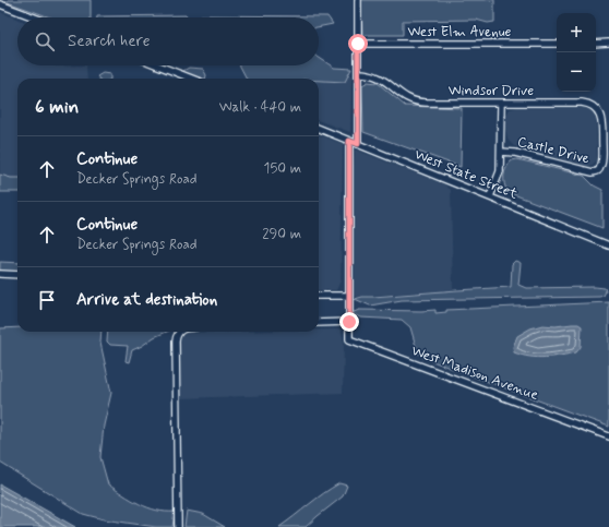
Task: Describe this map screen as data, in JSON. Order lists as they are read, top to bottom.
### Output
{
  "streets": {
    "street": [
      "West Elm Avenue",
      "Windsor Drive",
      "Castle Drive",
      "West State Street",
      "West Madison Avenue"
    ]
  },
  "crossings": [
    ["Windsor Drive", "Castle Drive"]
  ],
  "page": {
    "map_buttons": ["+", "−"],
    "search": "Search here",
    "heading": ["6 min", "Walk · 440 m"],
    "list": [
      ["Continue", "Decker Springs Road", "150 m"],
      ["Continue", "Decker Springs Road", "290 m"],
      "Arrive at destination"
    ]
  }
}
